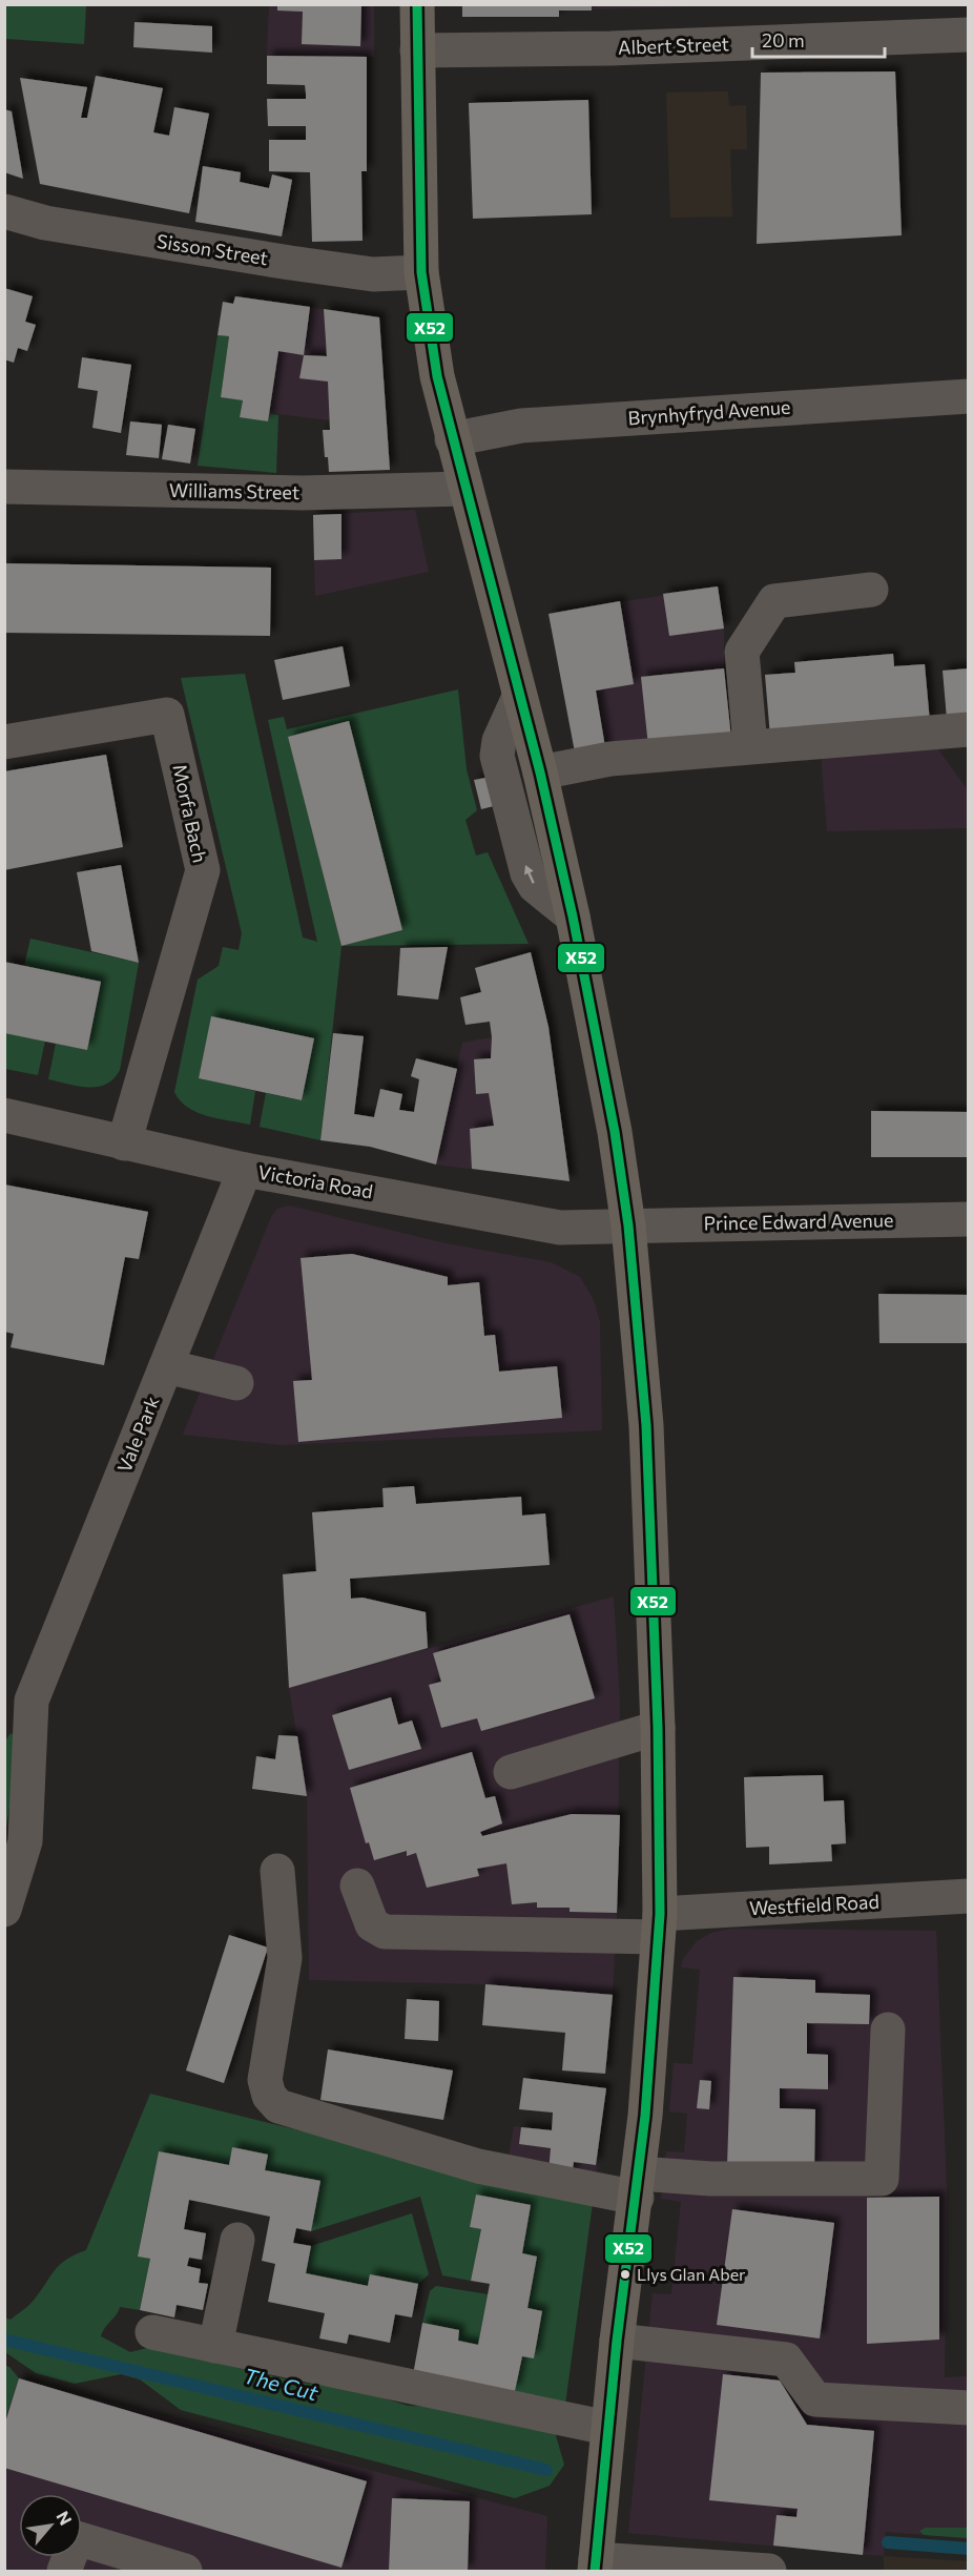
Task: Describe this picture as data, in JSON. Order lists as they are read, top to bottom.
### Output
{
  "streets": {
    "street": [
      "Albert Street",
      "Sisson Street",
      "Brynhyfryd Avenue",
      "Williams Street",
      "Morfa Bach",
      "Victoria Road",
      "Prince Edward Avenue",
      "Vale Park",
      "Westfield Road"
    ]
  },
  "crossings": [
    ["Morfa Bach", "Victoria Road"],
    ["Victoria Road", "Prince Edward Avenue"],
    ["Victoria Road", "Vale Park"]
  ],
  "water": ["The Cut"],
  "places": ["Llys Glan Aber"],
  "lines": ["transit line X52"],
  "scale_bar": "20 m",
  "north": "top right"
}
